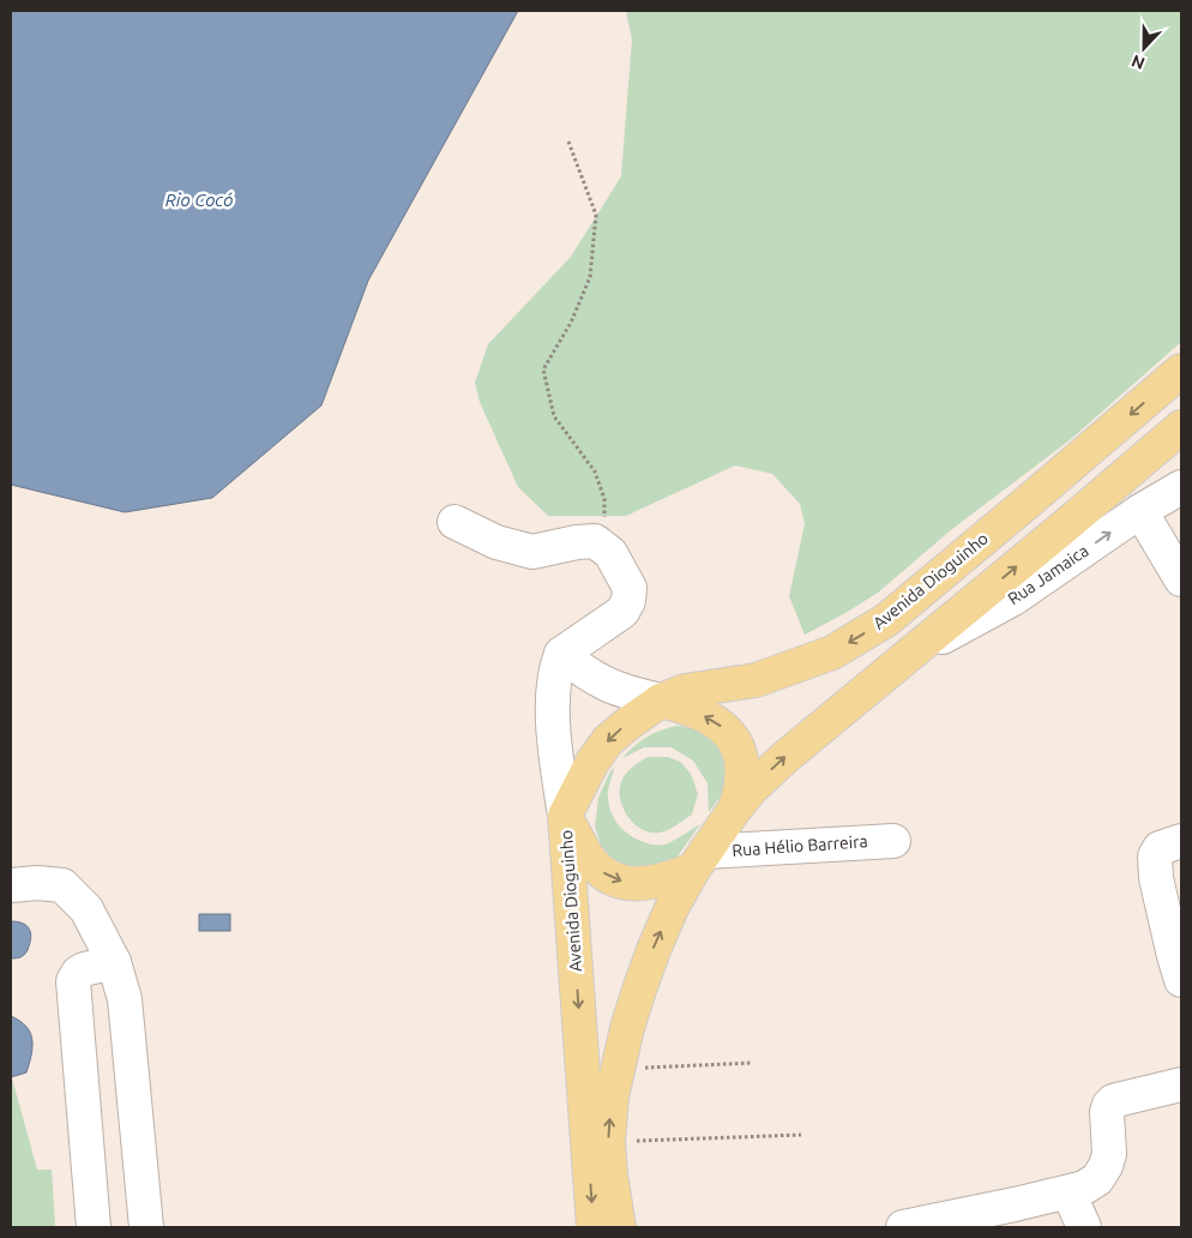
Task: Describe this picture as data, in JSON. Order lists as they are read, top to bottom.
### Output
{
  "streets": {
    "main road": ["Avenida Dioguinho"],
    "street": ["Rua Jamaica", "Rua Hélio Barreira"]
  },
  "crossings": [
    ["Avenida Dioguinho", "Rua Hélio Barreira"]
  ],
  "one_way": ["Rua Jamaica"],
  "water": ["Rio Cocó"],
  "north": "bottom"
}
